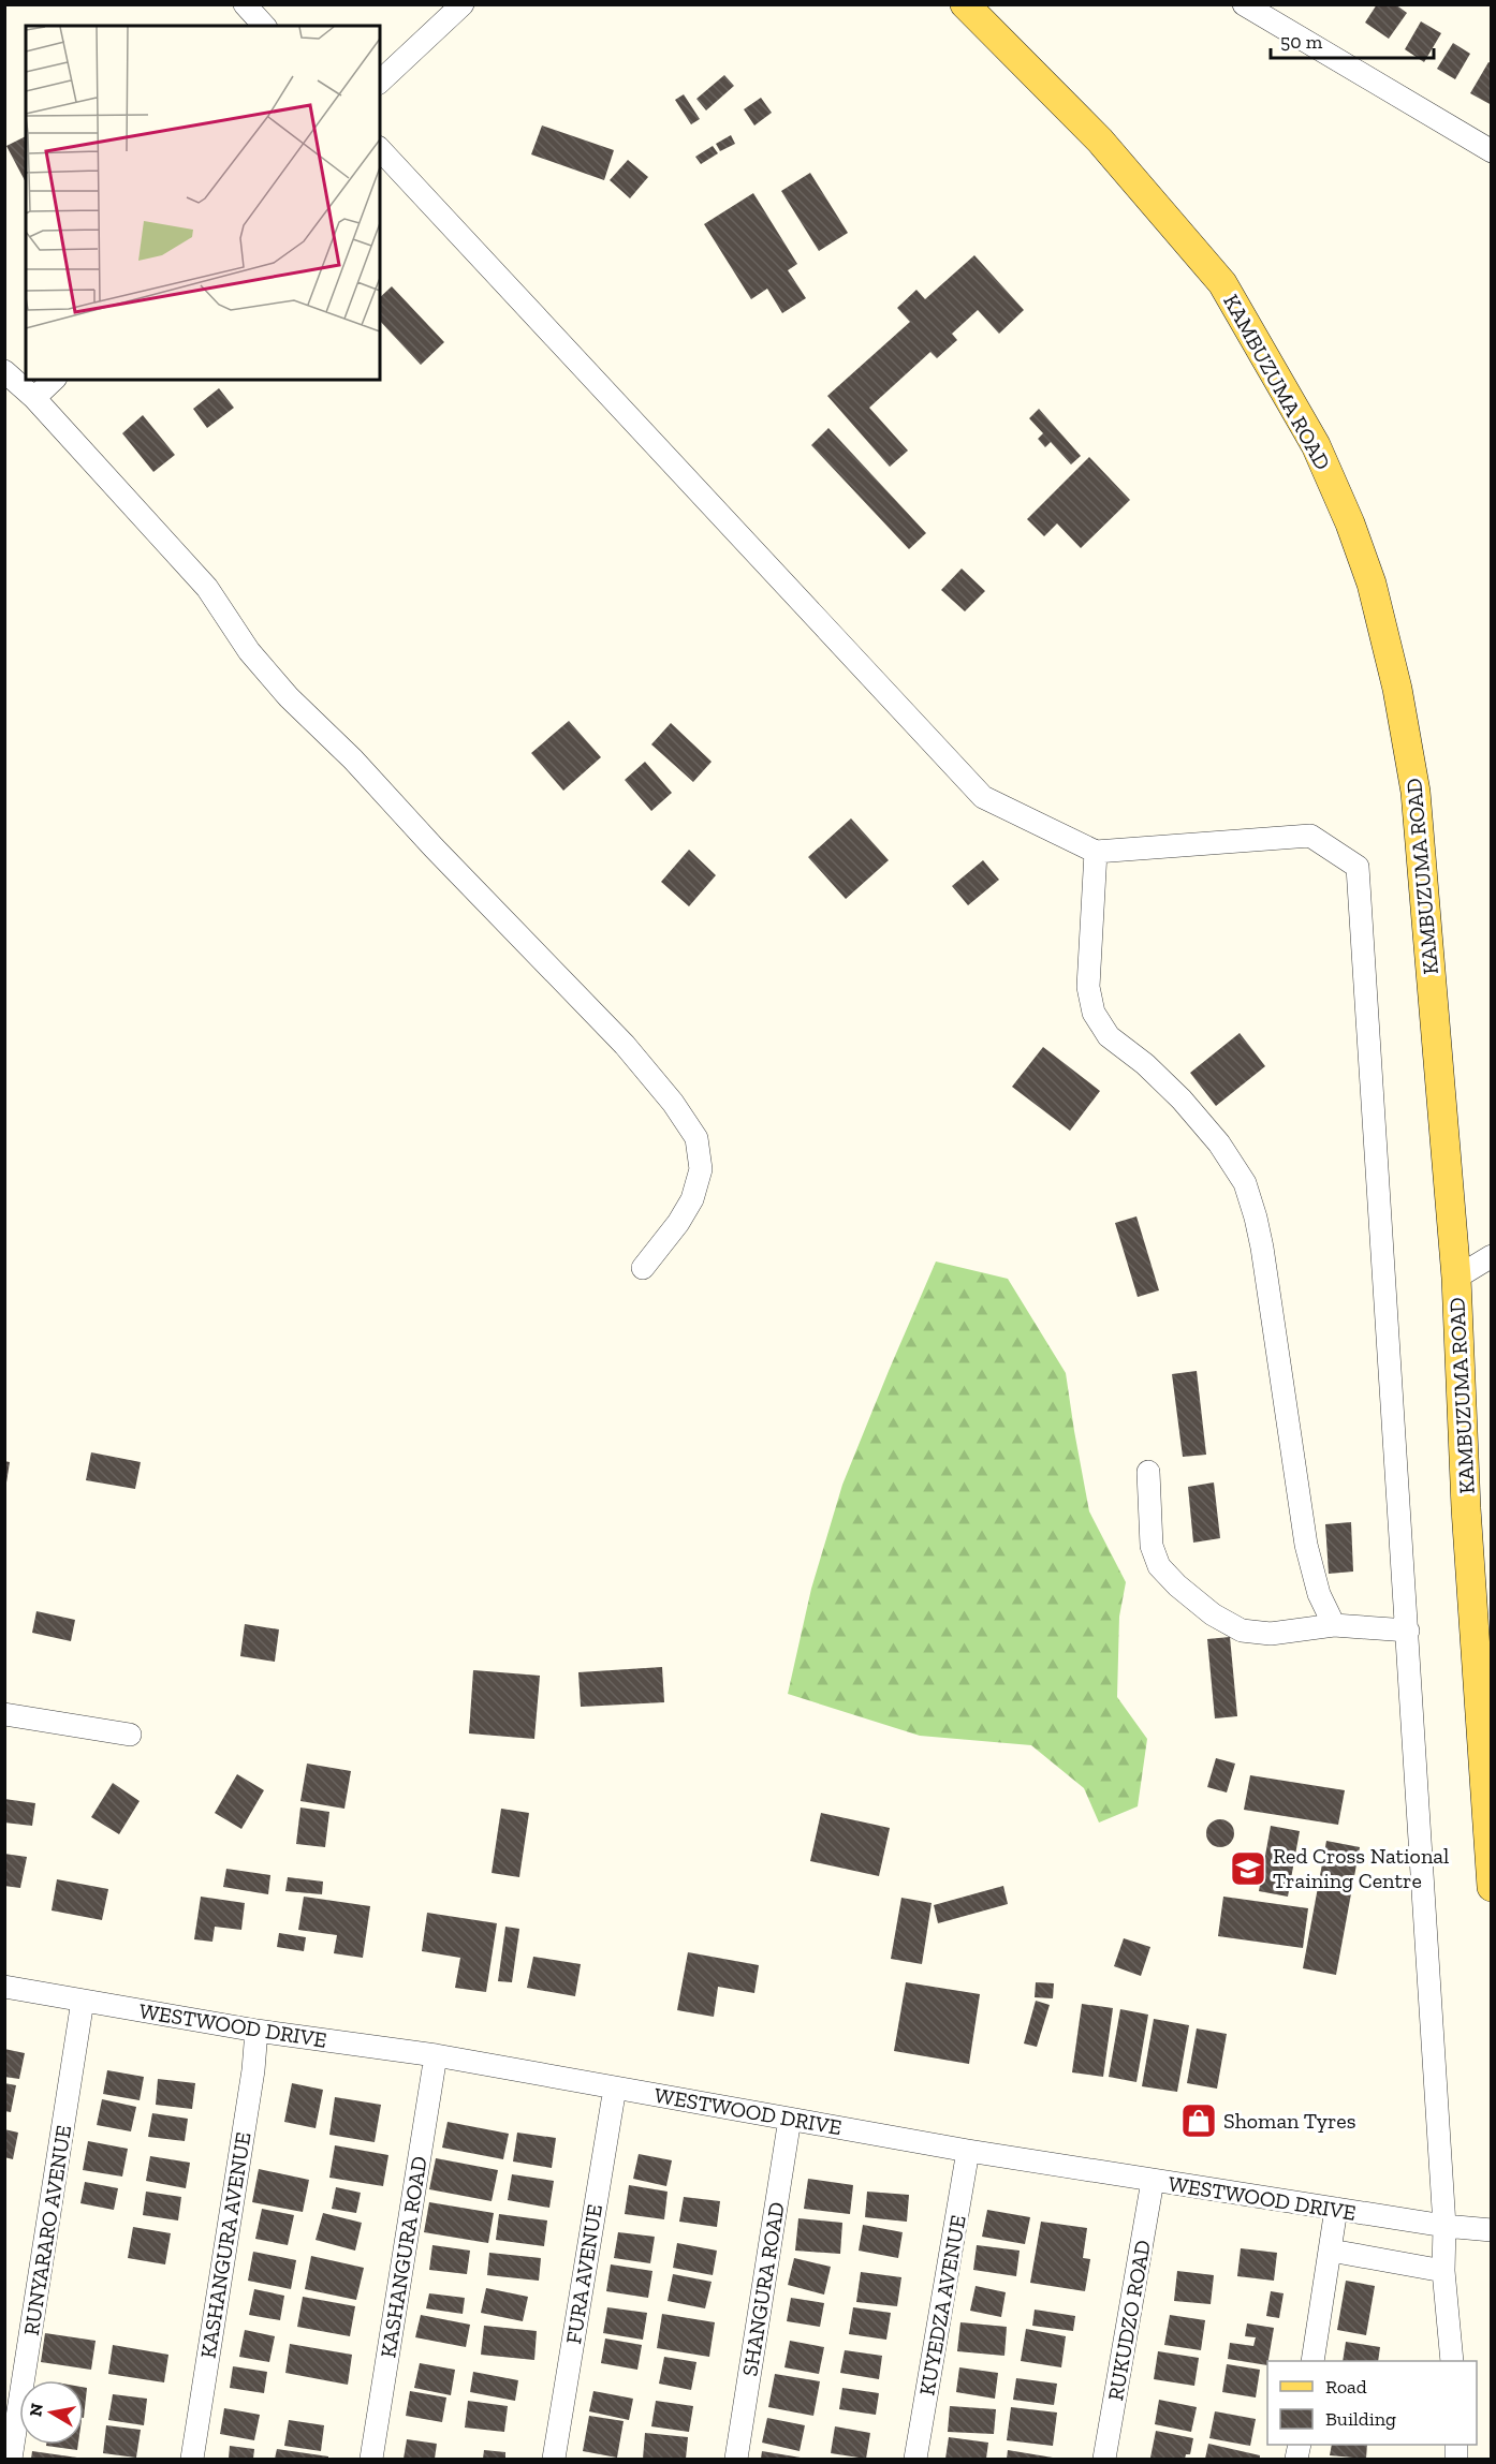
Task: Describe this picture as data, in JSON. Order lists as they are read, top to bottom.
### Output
{
  "streets": {
    "main road": ["KAMBUZUMA ROAD"],
    "street": [
      "WESTWOOD DRIVE",
      "RUNYARARO AVENUE",
      "KASHANGURA AVENUE",
      "KASHANGURA ROAD",
      "FURA AVENUE",
      "SHANGURA ROAD",
      "KUYEDZA AVENUE",
      "RUKUDZO ROAD"
    ]
  },
  "crossings": [
    ["WESTWOOD DRIVE", "RUNYARARO AVENUE"],
    ["WESTWOOD DRIVE", "KASHANGURA AVENUE"],
    ["WESTWOOD DRIVE", "KASHANGURA ROAD"],
    ["WESTWOOD DRIVE", "FURA AVENUE"],
    ["WESTWOOD DRIVE", "SHANGURA ROAD"],
    ["WESTWOOD DRIVE", "KUYEDZA AVENUE"],
    ["WESTWOOD DRIVE", "RUKUDZO ROAD"]
  ],
  "places": {
    "school or university": ["Red Cross National Training Centre"],
    "shop": ["Shoman Tyres"]
  },
  "legend": ["Road", "Building"],
  "scale_bar": "50 m",
  "north": "left"
}
